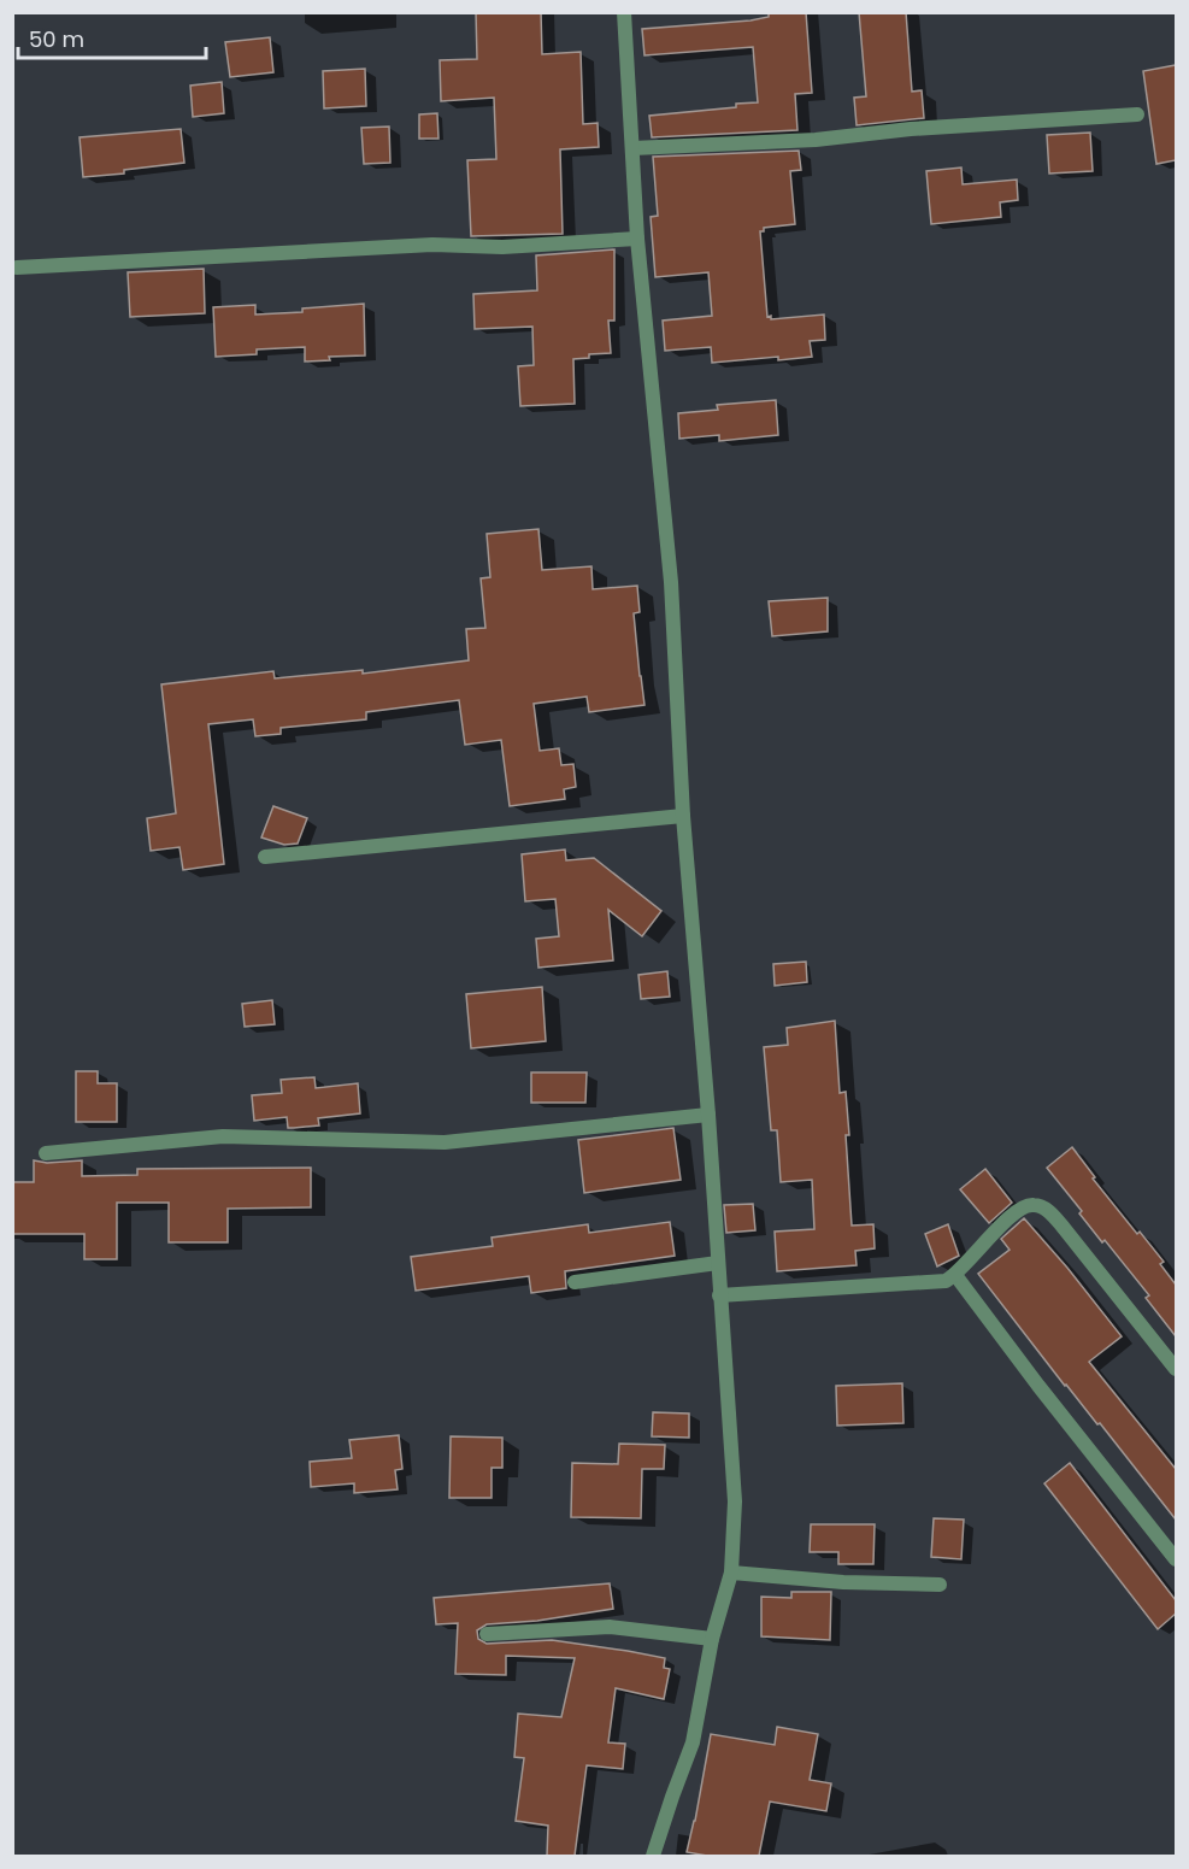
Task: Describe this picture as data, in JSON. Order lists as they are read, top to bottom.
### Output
{
  "scale_bar": "50 m"
}
